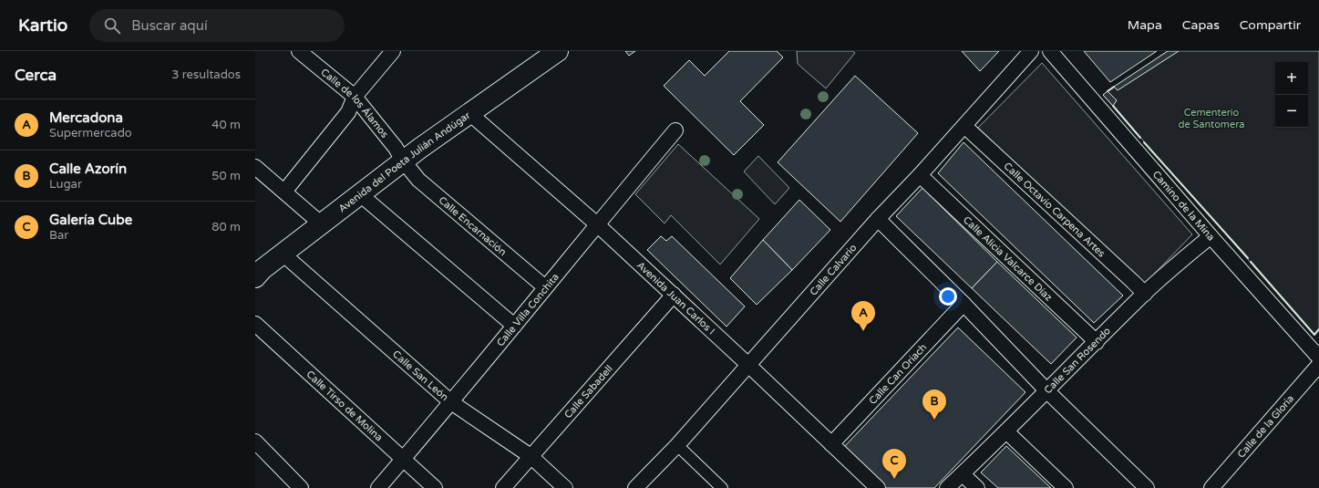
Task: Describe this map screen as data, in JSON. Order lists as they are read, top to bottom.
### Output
{
  "streets": {
    "highway": ["Avenida del Poeta Julián Andúgar"],
    "street": [
      "Calle de los Álamos",
      "Camino de la Mina",
      "Calle Octavio Carpena Artes",
      "Calle Encarnación",
      "Calle Alicia Valcarce Díaz",
      "Calle Calvario",
      "Avenida Juan Carlos I",
      "Calle Villa Conchita",
      "Calle San Rosendo",
      "Calle Can Oriach",
      "Calle San León",
      "Calle Sabadell",
      "Calle Tirso de Molina",
      "Calle de la Gloria"
    ]
  },
  "crossings": [
    ["Calle de los Álamos", "Avenida del Poeta Julián Andúgar"],
    ["Calle de los Álamos", "Calle Encarnación"],
    ["Avenida del Poeta Julián Andúgar", "Calle Encarnación"],
    ["Avenida del Poeta Julián Andúgar", "Avenida Juan Carlos I"],
    ["Avenida del Poeta Julián Andúgar", "Calle San León"],
    ["Camino de la Mina", "Calle San Rosendo"],
    ["Calle Octavio Carpena Artes", "Calle Calvario"],
    ["Calle Octavio Carpena Artes", "Calle San Rosendo"],
    ["Calle Encarnación", "Calle Villa Conchita"],
    ["Calle Alicia Valcarce Díaz", "Calle Calvario"],
    ["Calle Alicia Valcarce Díaz", "Calle San Rosendo"],
    ["Calle Calvario", "Avenida Juan Carlos I"],
    ["Avenida Juan Carlos I", "Calle Villa Conchita"],
    ["Avenida Juan Carlos I", "Calle Can Oriach"],
    ["Avenida Juan Carlos I", "Calle Sabadell"],
    ["Calle Villa Conchita", "Calle San León"],
    ["Calle Villa Conchita", "Calle Tirso de Molina"],
    ["Calle San León", "Calle Sabadell"]
  ],
  "parks": ["Cementerio de Santomera"],
  "page": {
    "header": "Kartio",
    "search": "Buscar aquí",
    "nav": ["Mapa", "Capas", "Compartir"],
    "heading": ["Cerca", "3 resultados"],
    "map_buttons": ["+", "−"],
    "list": [
      {
        "mark": "A",
        "name": "Mercadona",
        "note": "Supermercado",
        "value": "40 m"
      },
      {
        "mark": "B",
        "name": "Calle Azorín",
        "note": "Lugar",
        "value": "50 m"
      },
      {
        "mark": "C",
        "name": "Galería Cube",
        "note": "Bar",
        "value": "80 m"
      }
    ],
    "pins": ["A", "B", "C"]
  }
}
